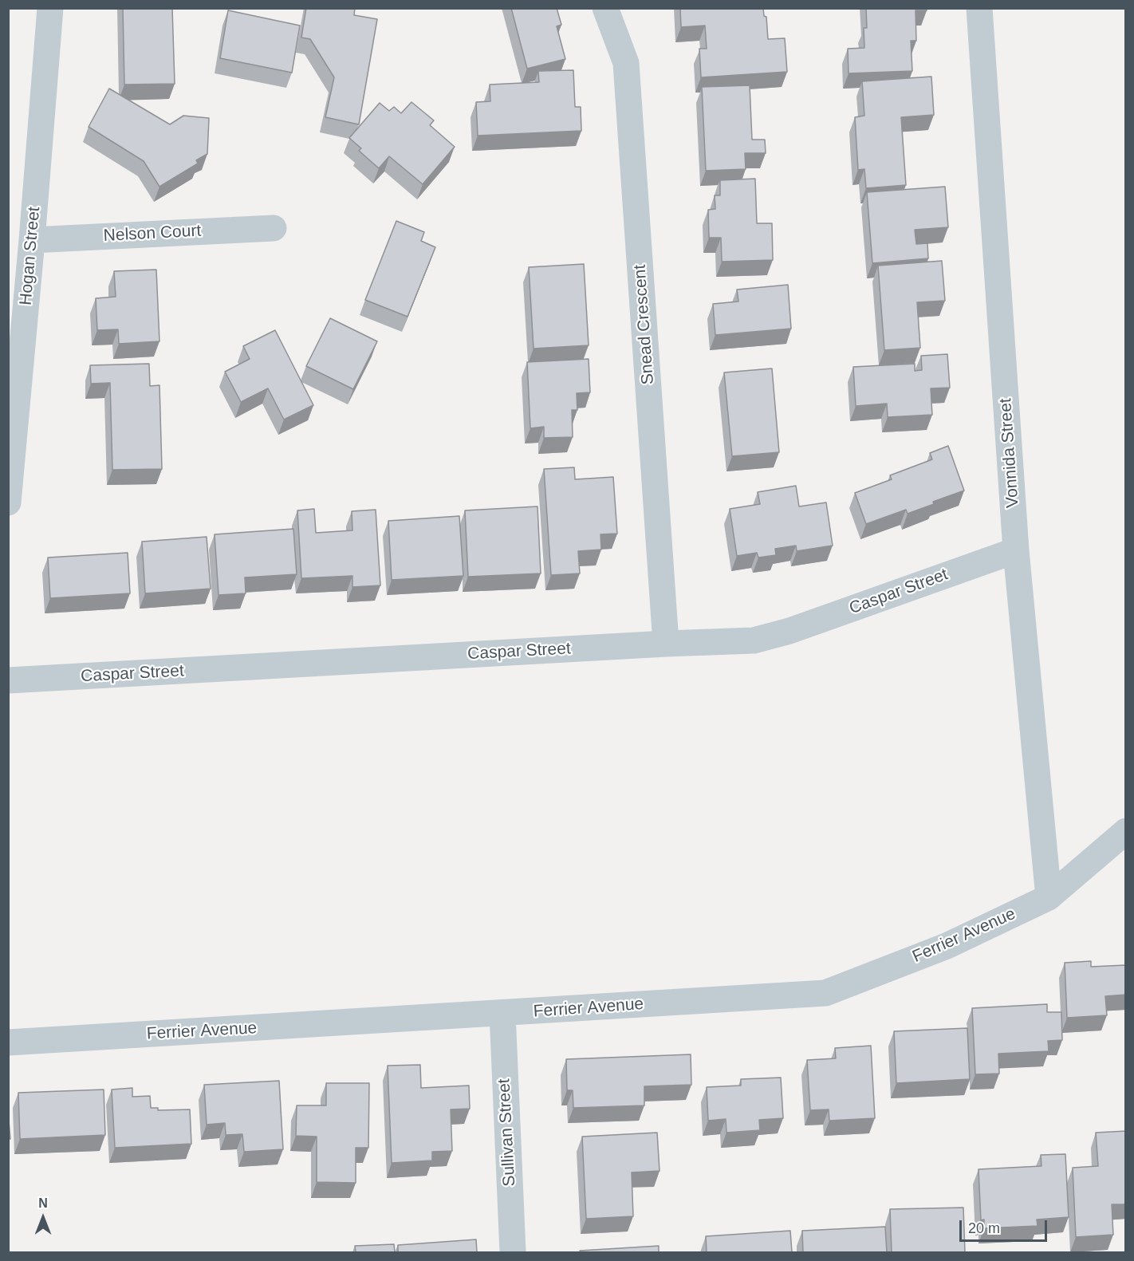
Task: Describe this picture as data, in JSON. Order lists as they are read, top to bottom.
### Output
{
  "streets": {
    "street": [
      "Nelson Court",
      "Hogan Street",
      "Snead Crescent",
      "Vonnida Street",
      "Caspar Street",
      "Ferrier Avenue",
      "Sullivan Street"
    ]
  },
  "crossings": [
    ["Nelson Court", "Hogan Street"],
    ["Snead Crescent", "Caspar Street"],
    ["Vonnida Street", "Caspar Street"],
    ["Vonnida Street", "Ferrier Avenue"],
    ["Ferrier Avenue", "Sullivan Street"]
  ],
  "scale_bar": "20 m",
  "north": "top"
}
